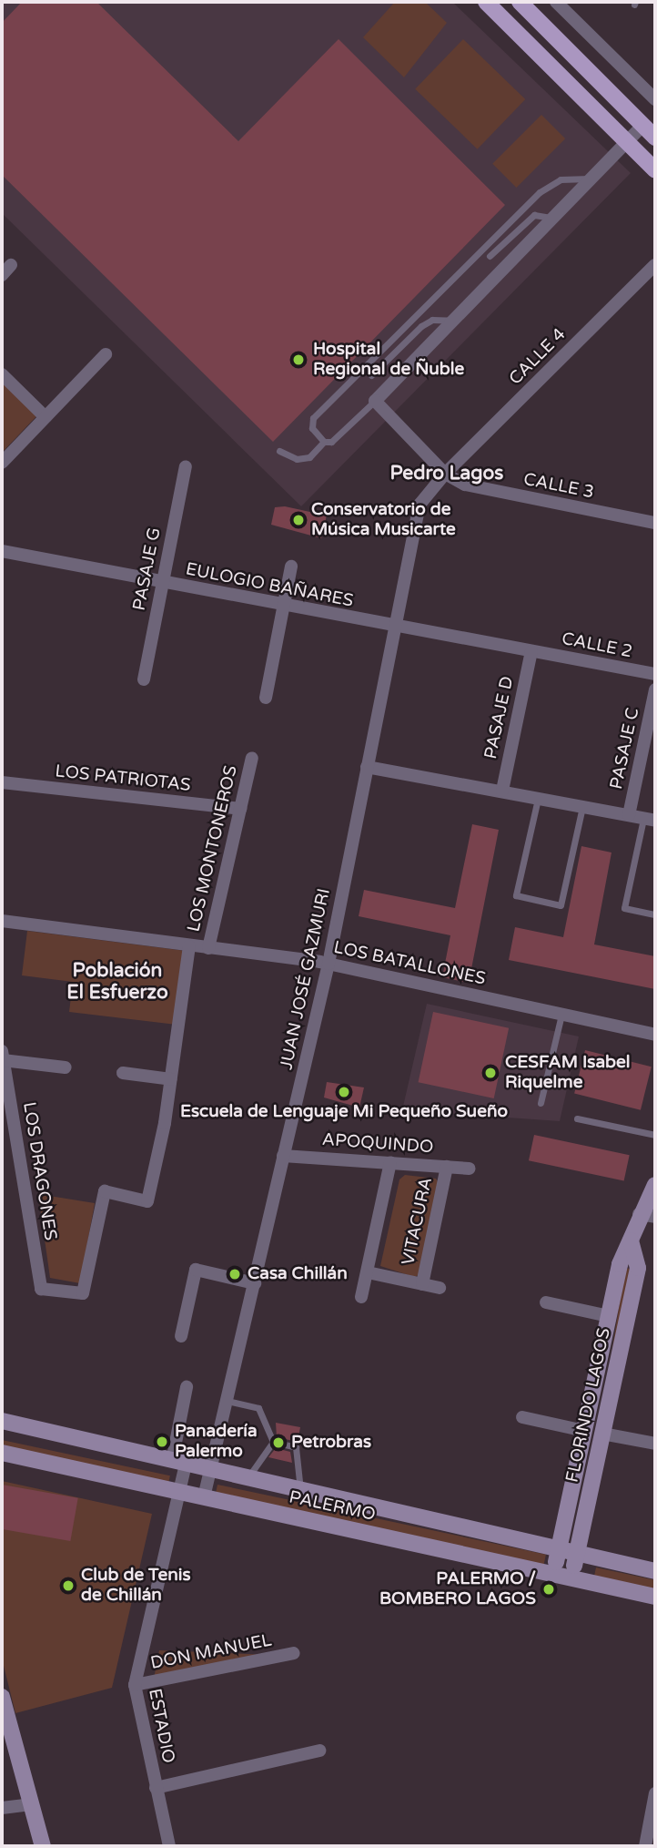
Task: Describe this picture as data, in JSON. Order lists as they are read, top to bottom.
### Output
{
  "streets": {
    "street": [
      "CALLE 4",
      "CALLE 3",
      "PASAJE G",
      "EULOGIO BAÑARES",
      "CALLE 2",
      "PASAJE D",
      "PASAJE C",
      "LOS PATRIOTAS",
      "LOS MONTONEROS",
      "LOS BATALLONES",
      "JUAN JOSÉ GAZMURI",
      "APOQUINDO",
      "LOS DRAGONES",
      "VITACURA",
      "FLORINDO LAGOS",
      "PALERMO",
      "DON MANUEL",
      "ESTADIO"
    ]
  },
  "crossings": [
    ["CALLE 4", "CALLE 3"],
    ["CALLE 4", "JUAN JOSÉ GAZMURI"],
    ["CALLE 3", "JUAN JOSÉ GAZMURI"],
    ["PASAJE G", "EULOGIO BAÑARES"],
    ["EULOGIO BAÑARES", "CALLE 2"],
    ["EULOGIO BAÑARES", "PASAJE D"],
    ["EULOGIO BAÑARES", "JUAN JOSÉ GAZMURI"],
    ["CALLE 2", "PASAJE D"],
    ["LOS PATRIOTAS", "LOS MONTONEROS"],
    ["LOS MONTONEROS", "LOS BATALLONES"],
    ["LOS MONTONEROS", "LOS DRAGONES"],
    ["LOS BATALLONES", "JUAN JOSÉ GAZMURI"],
    ["JUAN JOSÉ GAZMURI", "APOQUINDO"],
    ["JUAN JOSÉ GAZMURI", "PALERMO"],
    ["APOQUINDO", "VITACURA"],
    ["FLORINDO LAGOS", "PALERMO"],
    ["PALERMO", "ESTADIO"],
    ["DON MANUEL", "ESTADIO"]
  ],
  "districts": ["Pedro Lagos", "Población El Esfuerzo"],
  "places": [
    "Hospital Regional de Ñuble",
    "Conservatorio de Música Musicarte",
    "CESFAM Isabel Riquelme",
    "Escuela de Lenguaje Mi Pequeño Sueño",
    "Casa Chillán",
    "Panadería Palermo",
    "Petrobras",
    "Club de Tenis de Chillán",
    "PALERMO / BOMBERO LAGOS"
  ]
}
